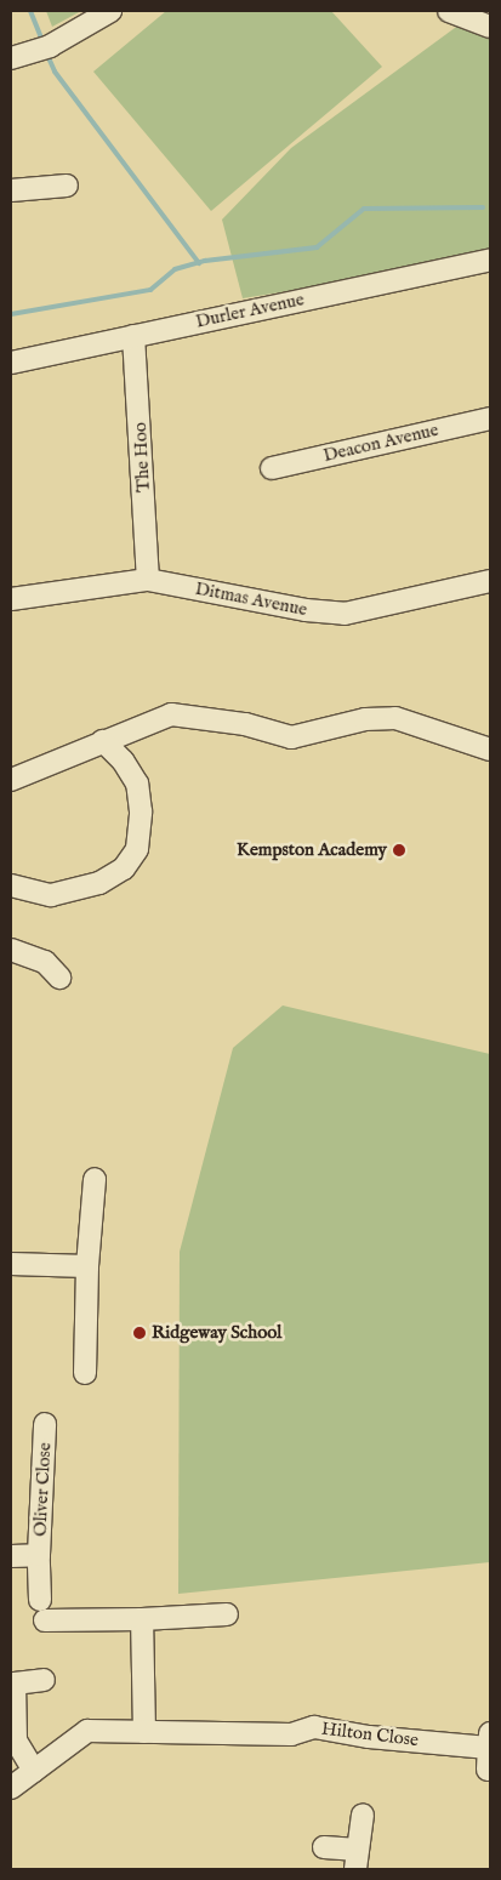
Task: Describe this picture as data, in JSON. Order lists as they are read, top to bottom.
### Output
{
  "streets": {
    "street": [
      "Durler Avenue",
      "Deacon Avenue",
      "The Hoo",
      "Ditmas Avenue",
      "Oliver Close",
      "Hilton Close"
    ]
  },
  "crossings": [
    ["Durler Avenue", "The Hoo"],
    ["The Hoo", "Ditmas Avenue"]
  ],
  "places": ["Kempston Academy", "Ridgeway School"]
}
